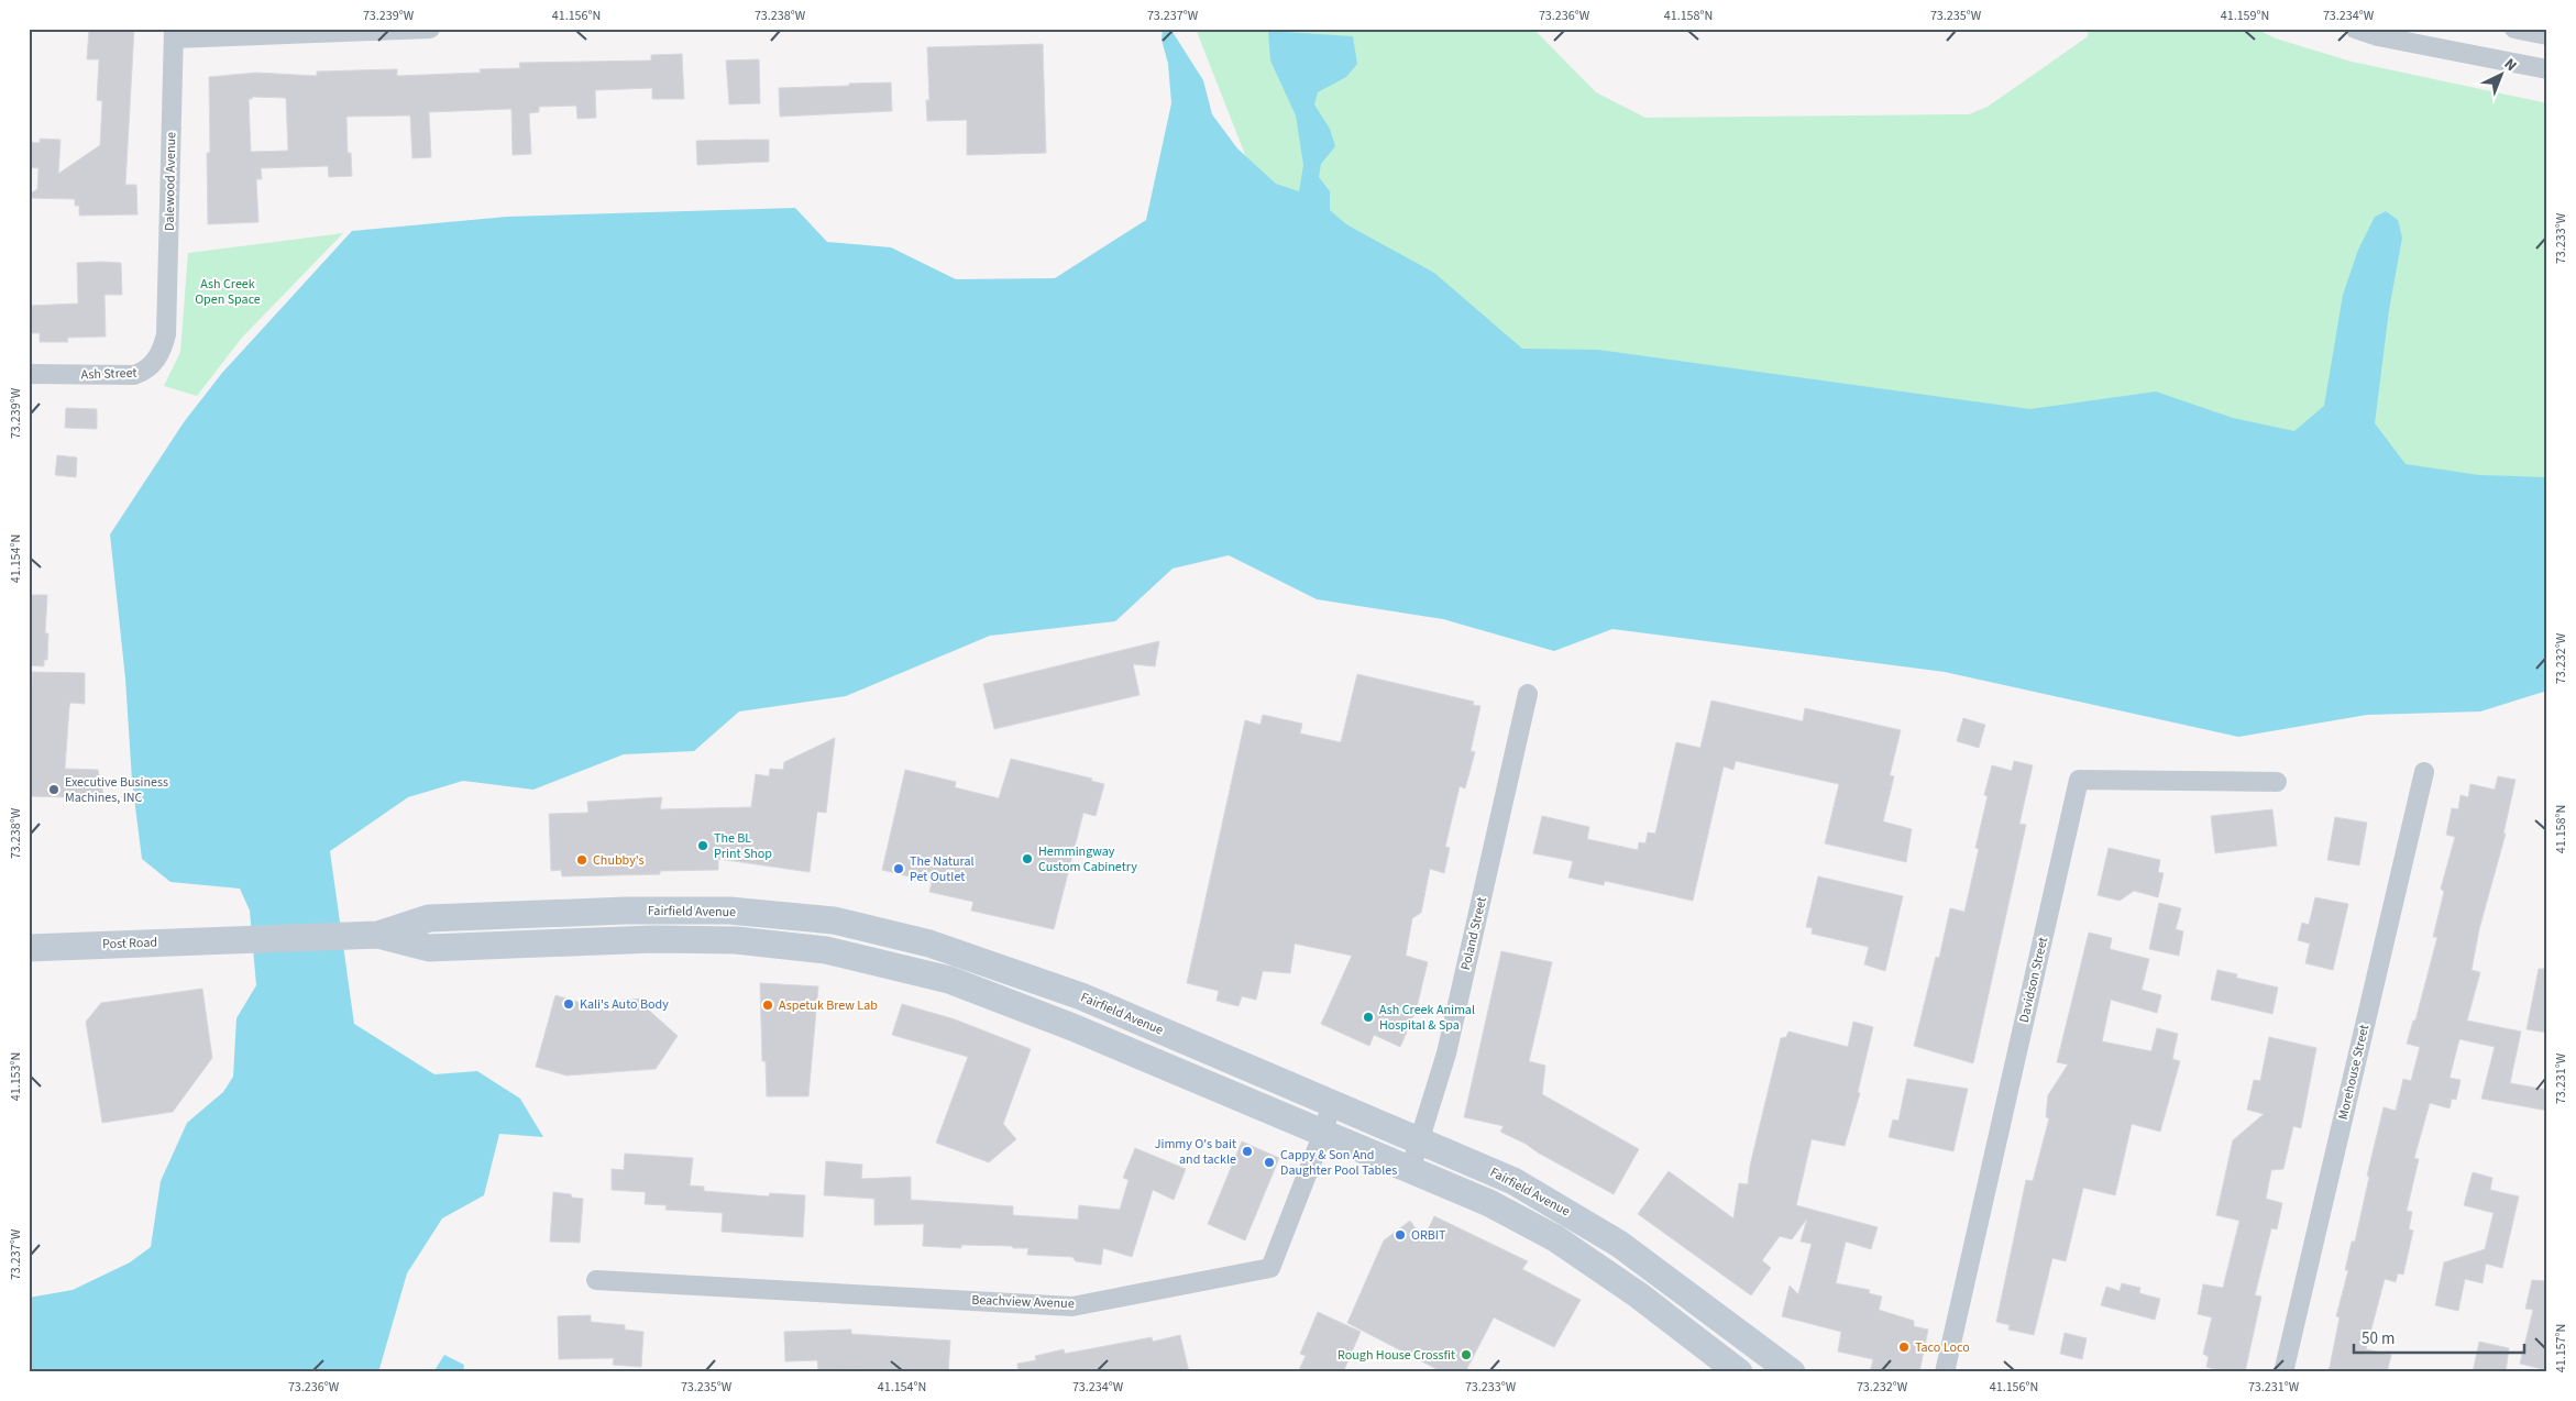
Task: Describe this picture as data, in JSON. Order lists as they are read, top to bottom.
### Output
{
  "streets": {
    "main road": ["Fairfield Avenue", "Post Road"],
    "street": [
      "Dalewood Avenue",
      "Ash Street",
      "Poland Street",
      "Davidson Street",
      "Morehouse Street",
      "Beachview Avenue"
    ]
  },
  "crossings": [
    ["Dalewood Avenue", "Ash Street"],
    ["Fairfield Avenue", "Poland Street"],
    ["Fairfield Avenue", "Post Road"],
    ["Fairfield Avenue", "Beachview Avenue"]
  ],
  "parks": ["Ash Creek Open Space"],
  "places": [
    "Executive Business Machines, INC",
    "The BL Print Shop",
    "Hemmingway Custom Cabinetry",
    "Chubby's",
    "The Natural Pet Outlet",
    "Kali's Auto Body",
    "Aspetuk Brew Lab",
    "Ash Creek Animal Hospital & Spa",
    "Jimmy O's bait and tackle",
    "Cappy & Son And Daughter Pool Tables",
    "ORBIT",
    "Taco Loco",
    "Rough House Crossfit"
  ],
  "scale_bar": "50 m",
  "north": "top right",
  "coordinates": [
    "73.239°W",
    "41.156°N",
    "73.238°W",
    "73.237°W",
    "73.236°W",
    "41.158°N",
    "73.235°W",
    "41.159°N",
    "73.234°W",
    "73.233°W",
    "41.154°N",
    "73.232°W",
    "41.153°N",
    "73.231°W",
    "41.157°N"
  ]
}
